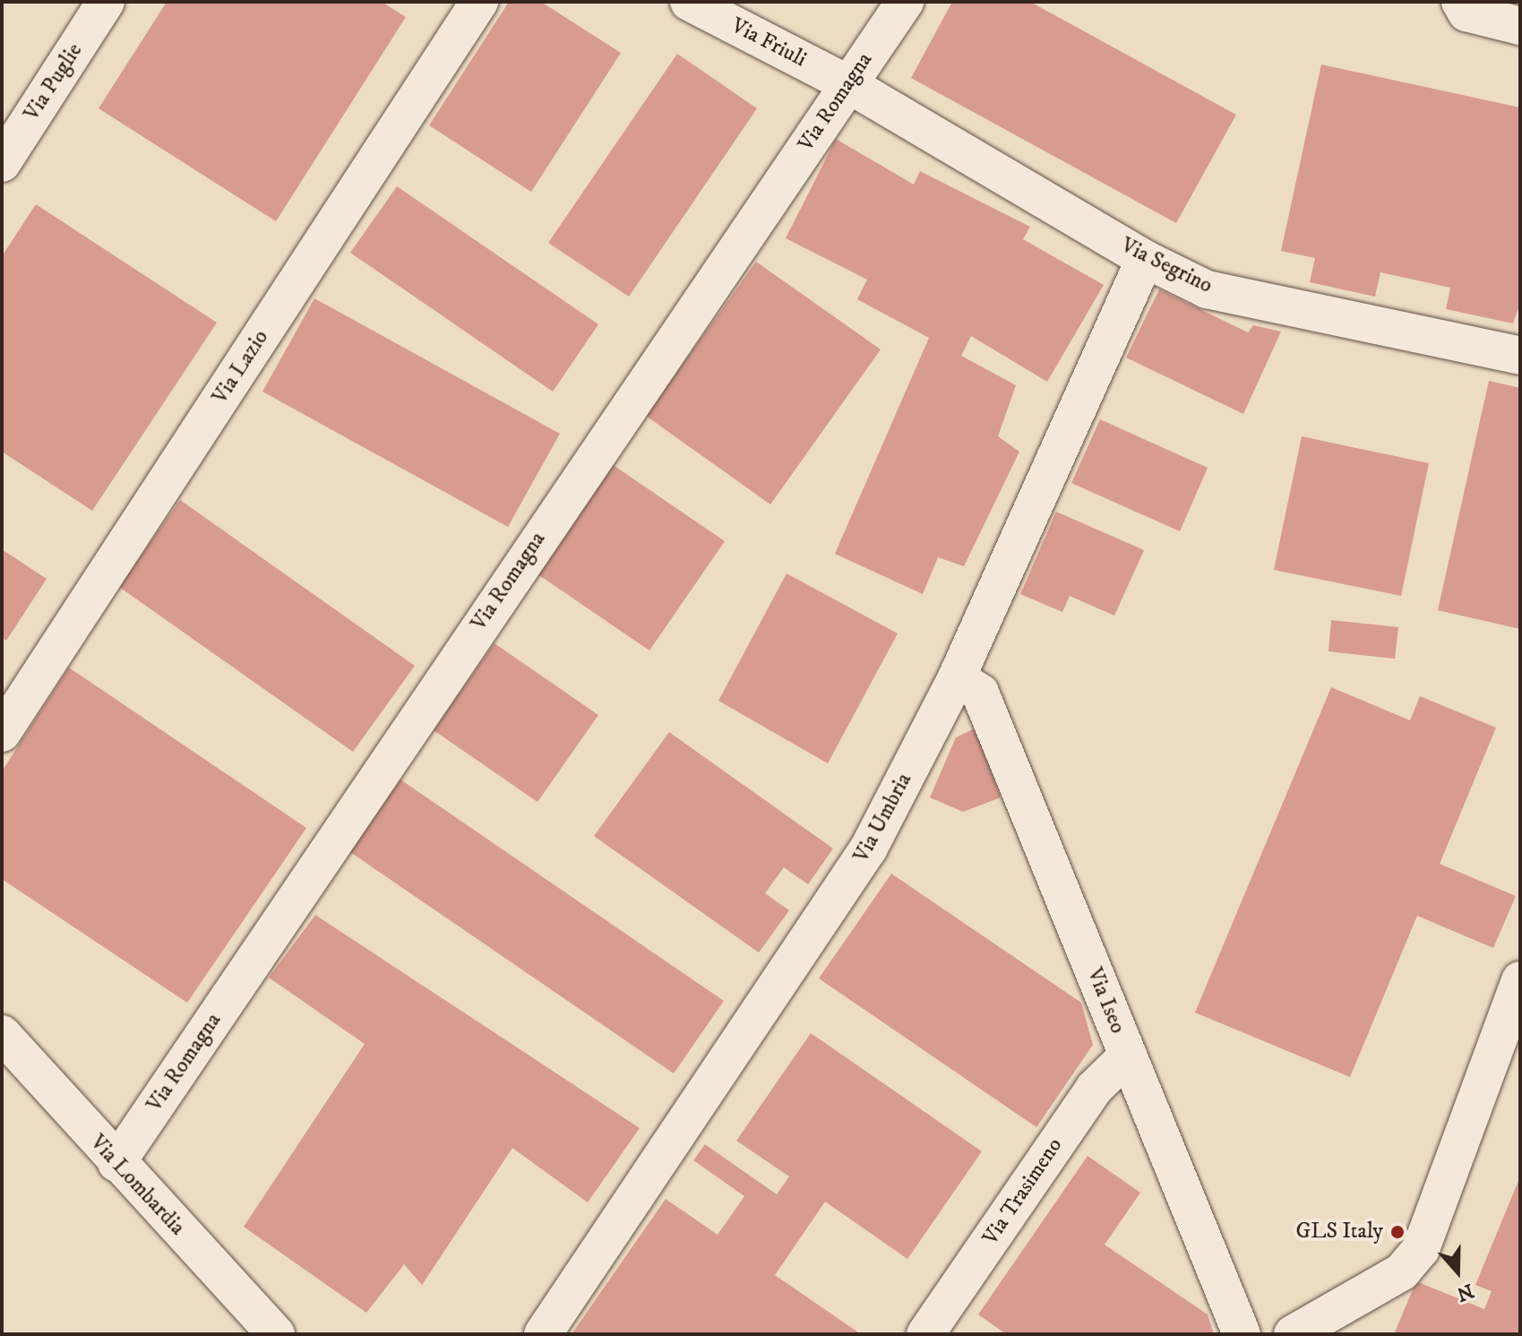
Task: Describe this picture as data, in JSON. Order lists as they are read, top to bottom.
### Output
{
  "streets": {
    "street": [
      "Via Friuli",
      "Via Puglie",
      "Via Romagna",
      "Via Segrino",
      "Via Lazio",
      "Via Umbria",
      "Via Iseo",
      "Via Lombardia",
      "Via Trasimeno"
    ]
  },
  "crossings": [
    ["Via Friuli", "Via Romagna"],
    ["Via Friuli", "Via Segrino"],
    ["Via Romagna", "Via Segrino"],
    ["Via Romagna", "Via Lombardia"],
    ["Via Segrino", "Via Umbria"],
    ["Via Umbria", "Via Iseo"],
    ["Via Iseo", "Via Trasimeno"]
  ],
  "places": ["GLS Italy"],
  "north": "bottom"
}
